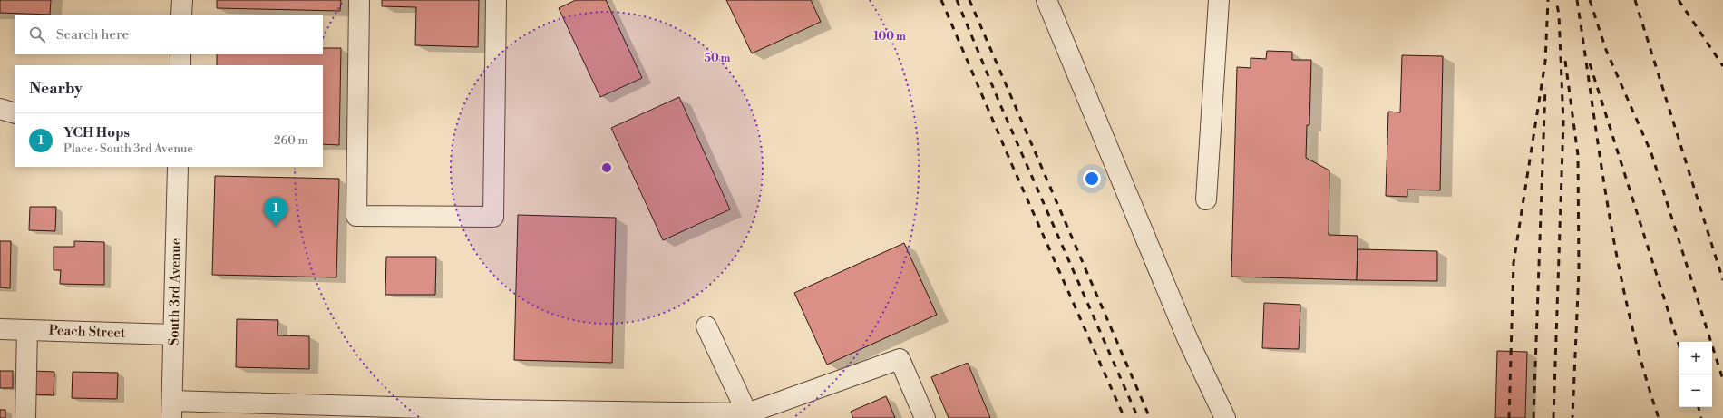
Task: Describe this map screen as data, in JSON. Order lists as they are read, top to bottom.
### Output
{
  "streets": {
    "street": ["South 3rd Avenue", "Peach Street"]
  },
  "crossings": [
    ["South 3rd Avenue", "Peach Street"]
  ],
  "page": {
    "search": "Search here",
    "heading": "Nearby",
    "list": [
      {
        "mark": "1",
        "name": "YCH Hops",
        "note": "Place · South 3rd Avenue",
        "value": "260 m"
      }
    ],
    "pins": "1",
    "map_buttons": ["+", "−"]
  },
  "rings": ["100 m", "50 m"]
}
